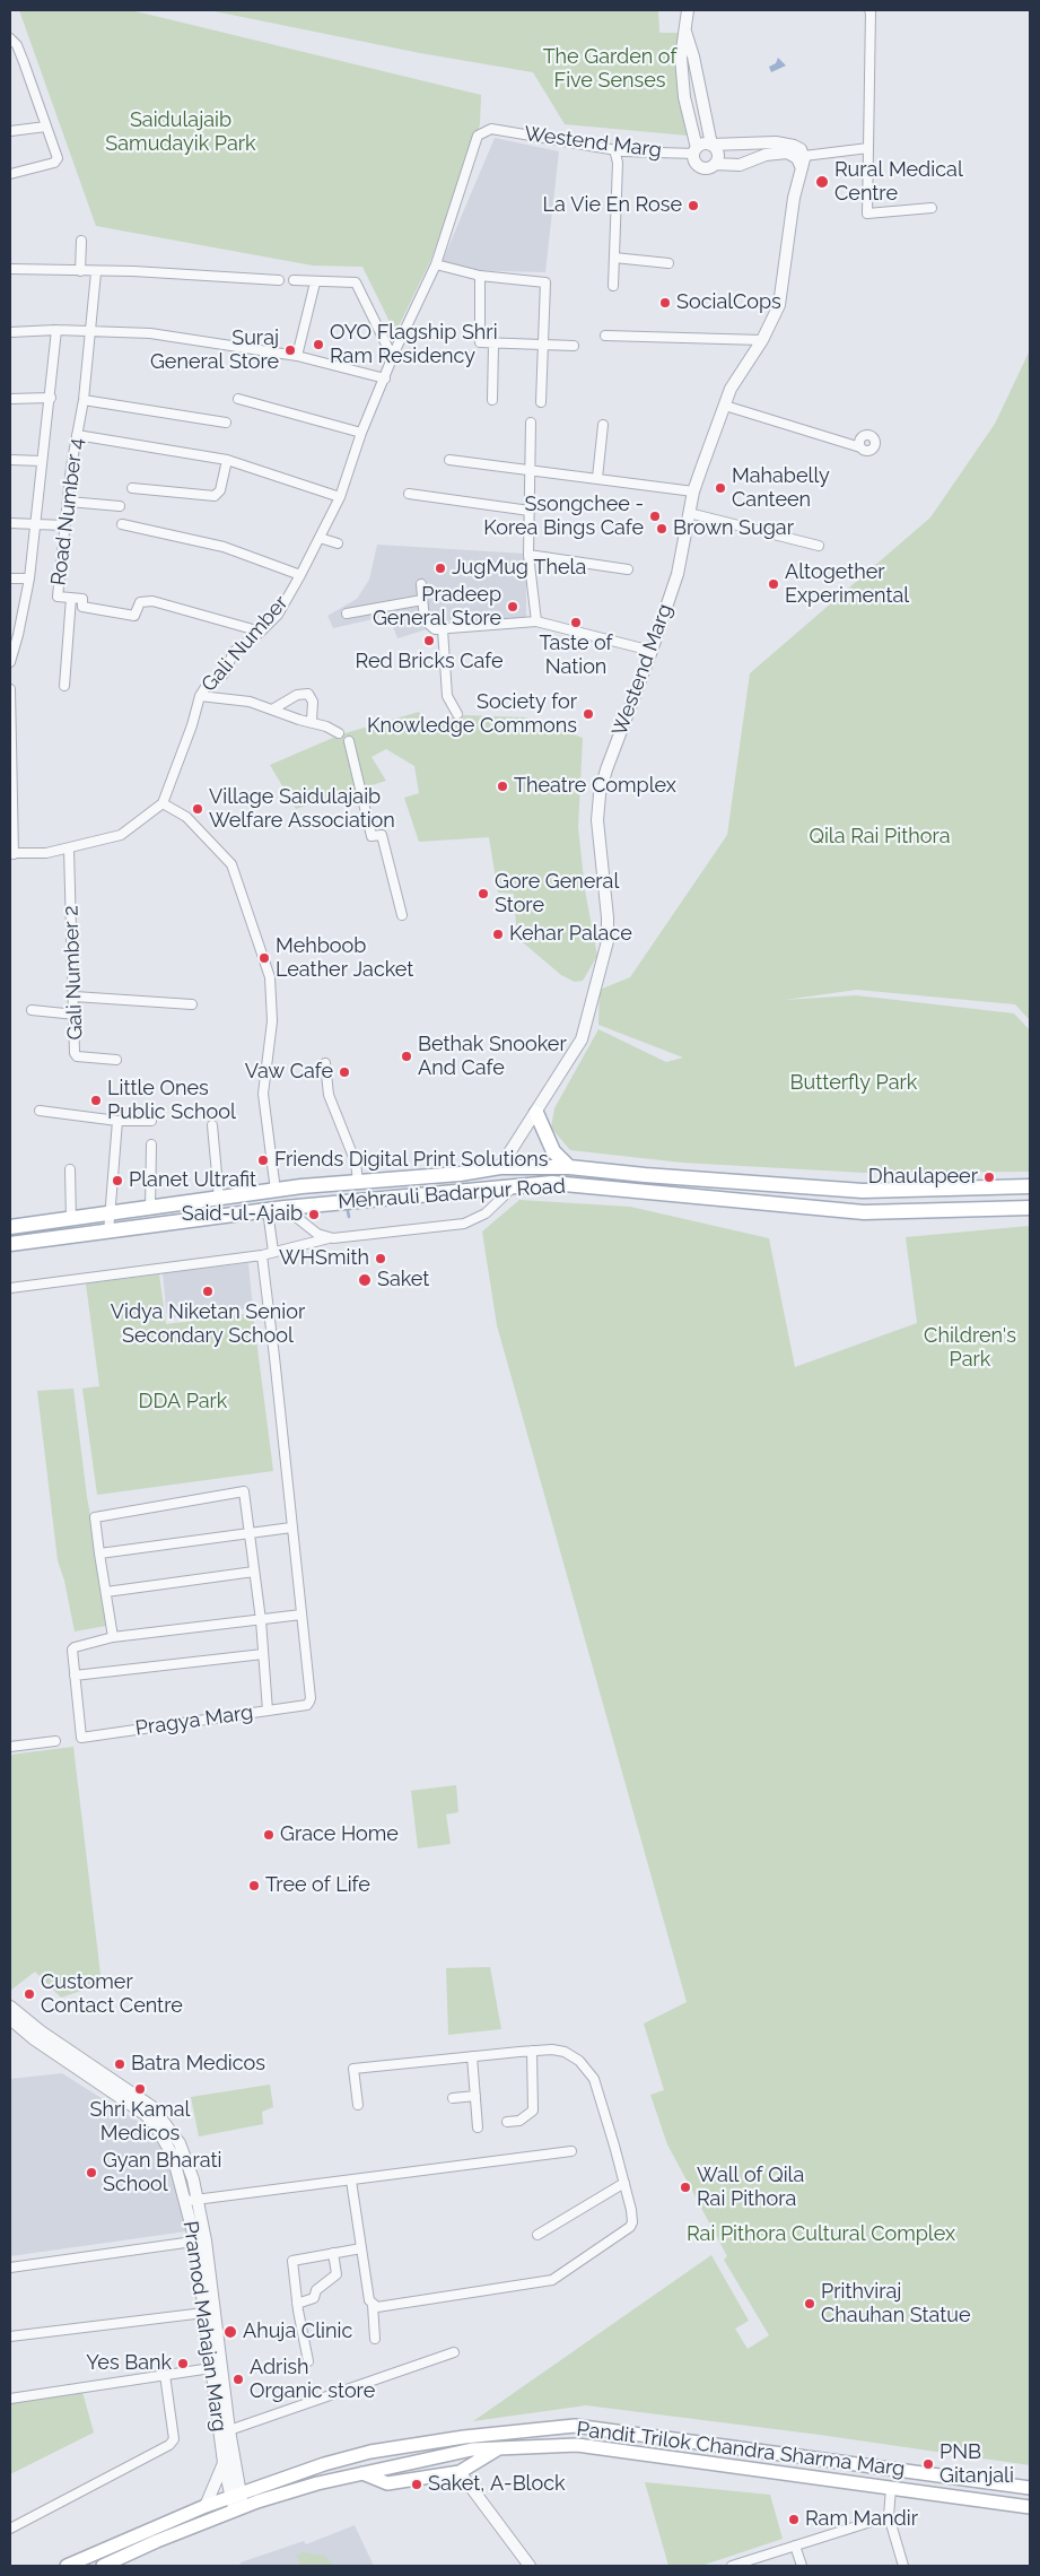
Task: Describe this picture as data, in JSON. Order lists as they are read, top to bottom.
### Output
{
  "streets": {
    "main road": ["Mehrauli Badarpur Road", "Pandit Trilok Chandra Sharma Marg"],
    "street": [
      "Westend Marg",
      "Road Number 4",
      "Gali Number",
      "Gali Number 2",
      "Pragya Marg",
      "Pramod Mahajan Marg"
    ]
  },
  "crossings": [
    ["Westend Marg", "Gali Number"],
    ["Westend Marg", "Mehrauli Badarpur Road"],
    ["Road Number 4", "Gali Number"],
    ["Pramod Mahajan Marg", "Pandit Trilok Chandra Sharma Marg"]
  ],
  "parks": [
    "The Garden of Five Senses",
    "Saidulajaib Samudayik Park",
    "Qila Rai Pithora",
    "Butterfly Park",
    "Children's Park",
    "DDA Park",
    "Rai Pithora Cultural Complex"
  ],
  "places": [
    "Rural Medical Centre",
    "La Vie En Rose",
    "SocialCops",
    "OYO Flagship Shri Ram Residency",
    "Suraj General Store",
    "Mahabelly Canteen",
    "Ssongchee - Korea Bings Cafe",
    "Brown Sugar",
    "JugMug Thela",
    "Altogether Experimental",
    "Pradeep General Store",
    "Taste of Nation",
    "Red Bricks Cafe",
    "Society for Knowledge Commons",
    "Theatre Complex",
    "Village Saidulajaib Welfare Association",
    "Gore General Store",
    "Kehar Palace",
    "Mehboob Leather Jacket",
    "Bethak Snooker And Cafe",
    "Vaw Cafe",
    "Little Ones Public School",
    "Friends Digital Print Solutions",
    "Dhaulapeer",
    "Planet Ultrafit",
    "Said-ul-Ajaib",
    "WHSmith",
    "Saket",
    "Vidya Niketan Senior Secondary School",
    "Grace Home",
    "Tree of Life",
    "Customer Contact Centre",
    "Batra Medicos",
    "Shri Kamal Medicos",
    "Gyan Bharati School",
    "Wall of Qila Rai Pithora",
    "Prithviraj Chauhan Statue",
    "Ahuja Clinic",
    "Yes Bank",
    "Adrish Organic store",
    "PNB Gitanjali",
    "Saket, A-Block",
    "Ram Mandir"
  ]
}
